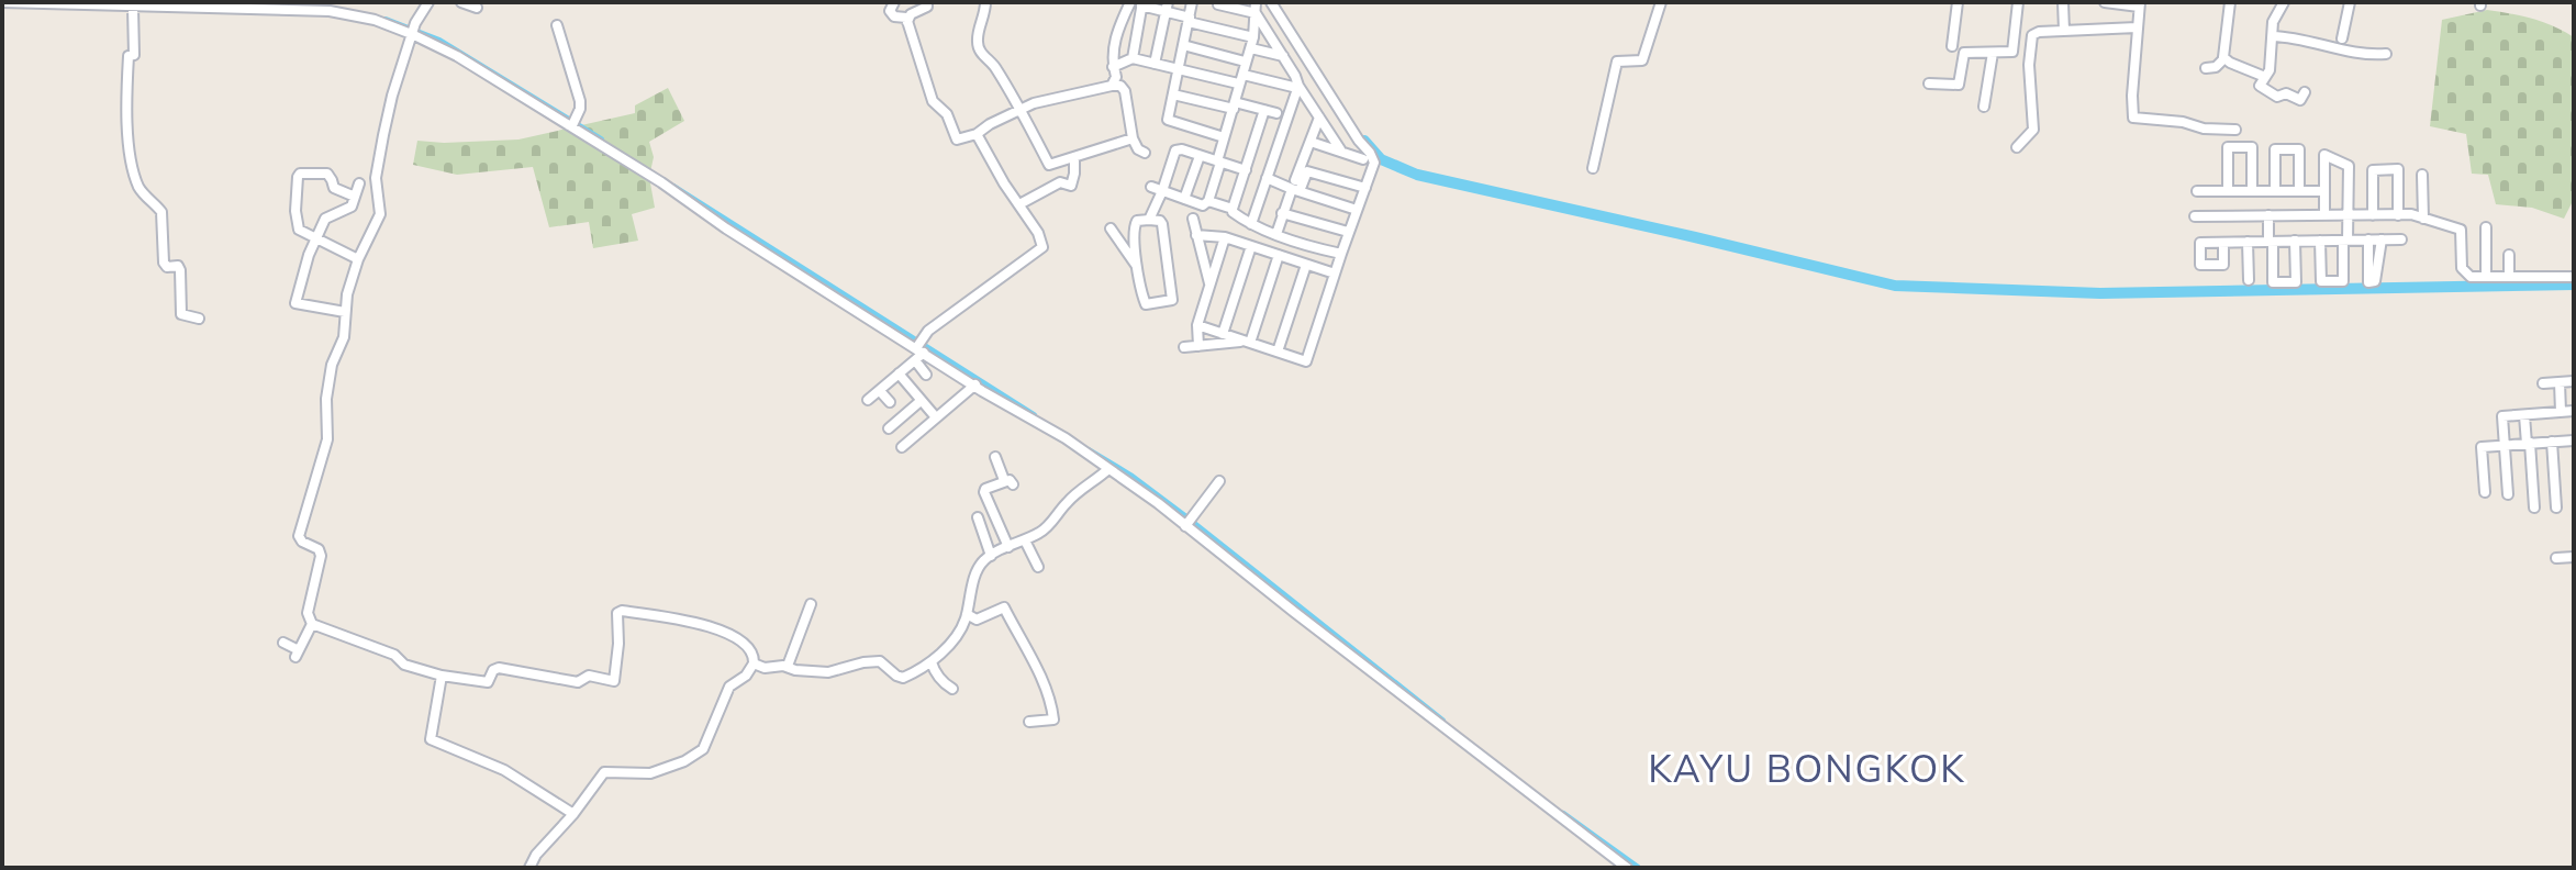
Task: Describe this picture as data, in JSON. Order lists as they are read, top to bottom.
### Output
{
  "districts": ["KAYU BONGKOK"]
}
